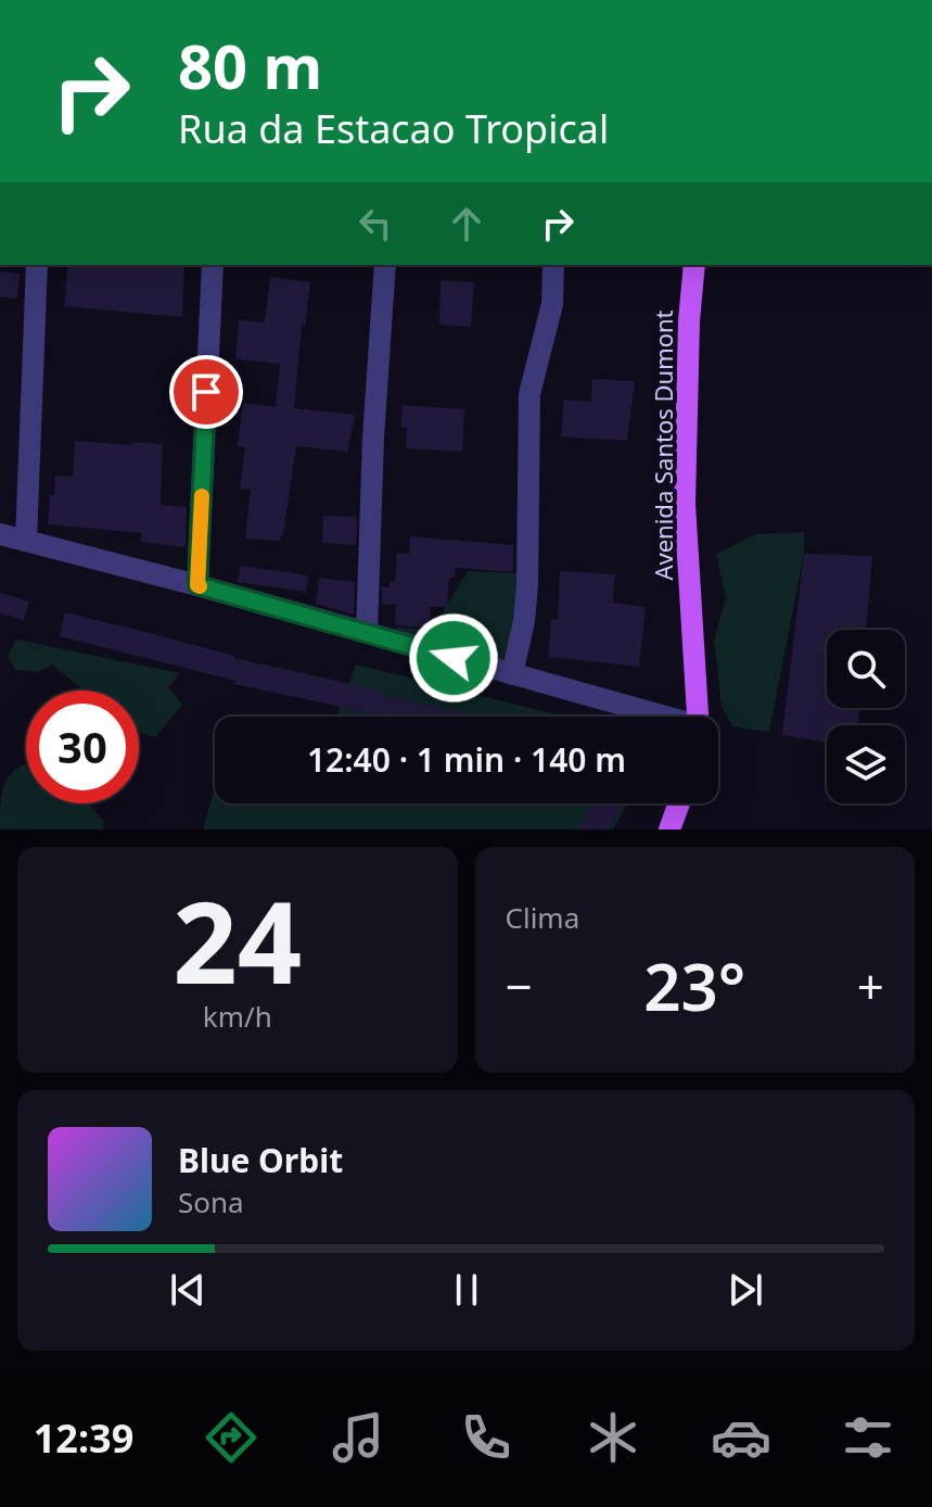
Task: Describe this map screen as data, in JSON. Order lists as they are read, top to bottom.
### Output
{
  "streets": {
    "main road": ["Avenida Santos Dumont"]
  },
  "page": {
    "turn": ["80 m", "Rua da Estacao Tropical"],
    "limit": "30",
    "trip": "12:40 · 1 min · 140 m",
    "tile": [
      ["24", "km/h"],
      "Clima"
    ],
    "heat": ["−", "23°", "+"],
    "song": ["Blue Orbit", "Sona"],
    "tabs": "12:39"
  }
}
